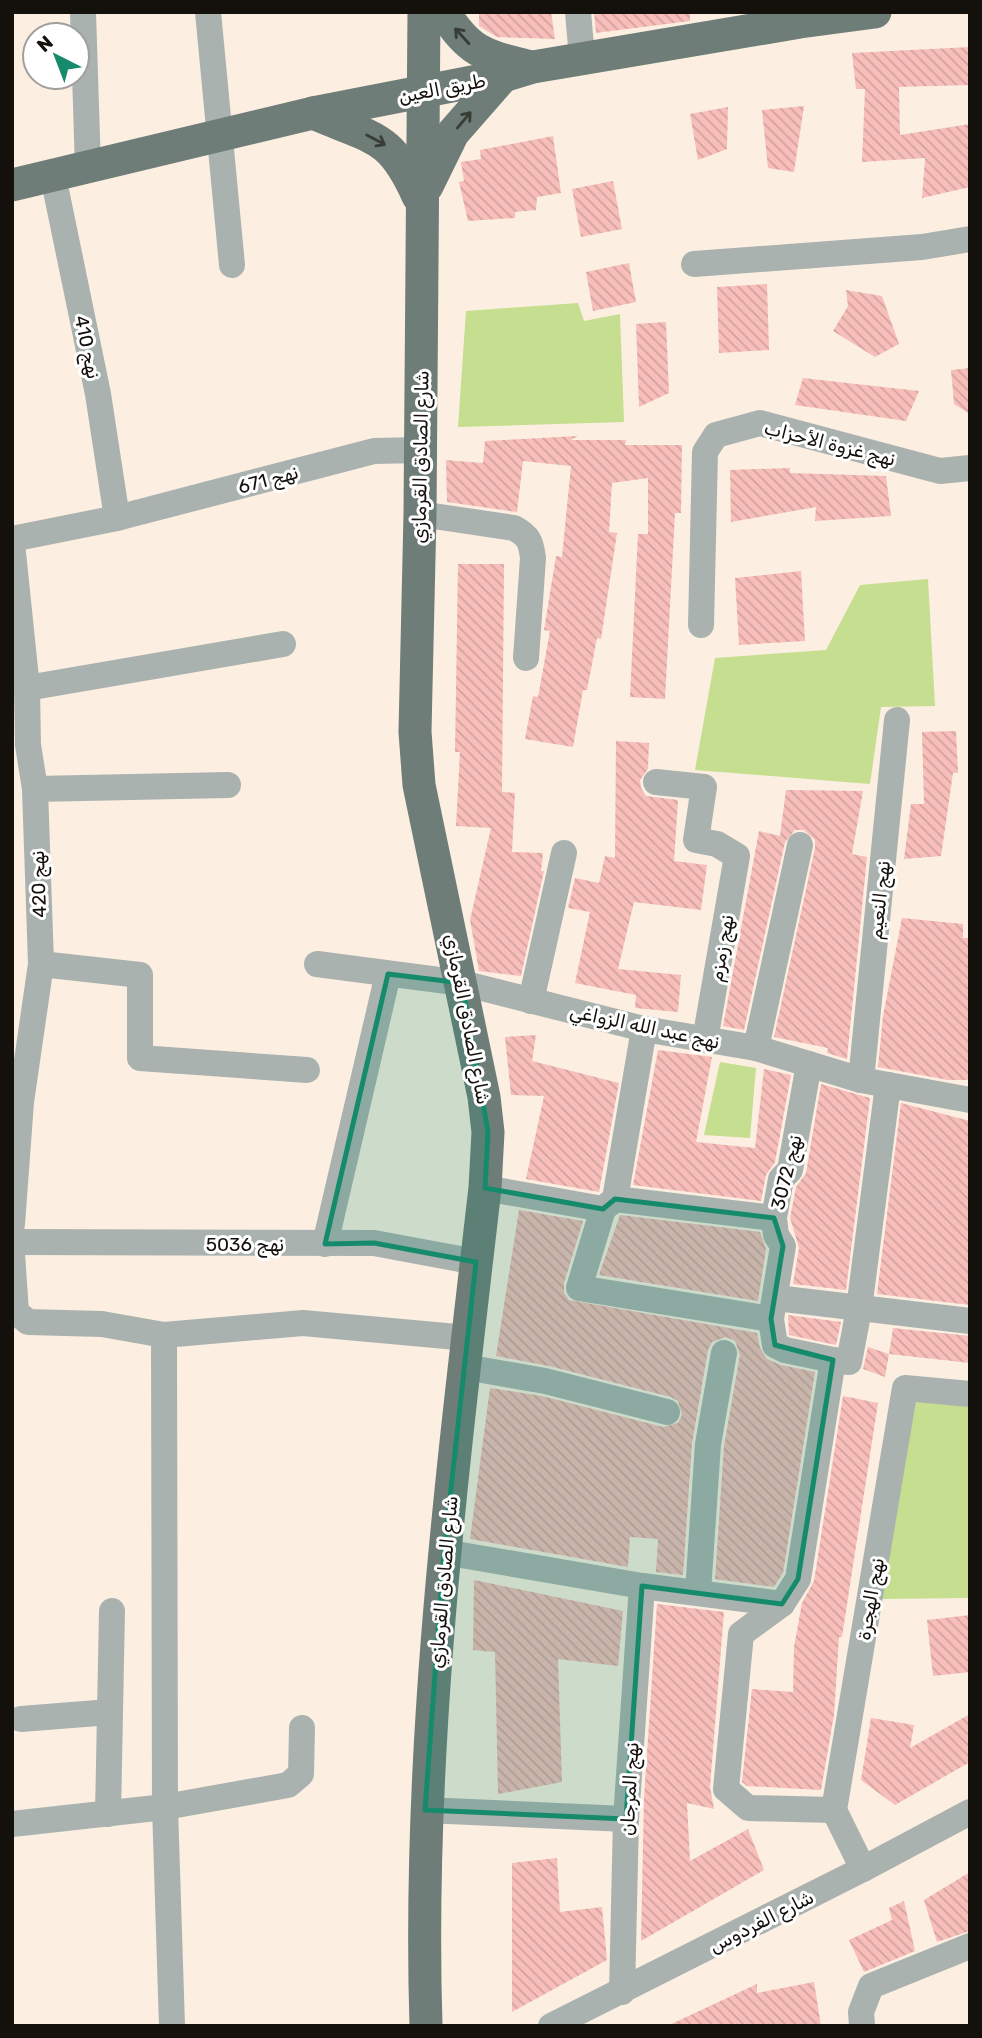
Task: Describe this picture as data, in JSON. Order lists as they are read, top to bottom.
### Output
{
  "streets": {
    "main road": ["طريق العين", "شارع الصادق القرمازي"],
    "street": [
      "نهج 410",
      "نهج غزوة الأحزاب",
      "نهج 671",
      "نهج 420",
      "نهج النعيم",
      "نهج زمزم",
      "نهج عبد الله الزواغي",
      "نهج 3072",
      "نهج 5036",
      "نهج الهجرة",
      "نهج المرجان",
      "شارع الفردوس"
    ]
  },
  "crossings": [
    ["طريق العين", "نهج 410"],
    ["طريق العين", "شارع الصادق القرمازي"],
    ["نهج 410", "نهج 671"],
    ["نهج 410", "نهج 420"],
    ["شارع الصادق القرمازي", "نهج 671"],
    ["شارع الصادق القرمازي", "نهج عبد الله الزواغي"],
    ["شارع الصادق القرمازي", "نهج 5036"],
    ["نهج 671", "نهج 420"],
    ["نهج النعيم", "نهج عبد الله الزواغي"],
    ["نهج زمزم", "نهج عبد الله الزواغي"],
    ["نهج عبد الله الزواغي", "نهج 3072"],
    ["نهج المرجان", "شارع الفردوس"]
  ],
  "north": "top left"
}
